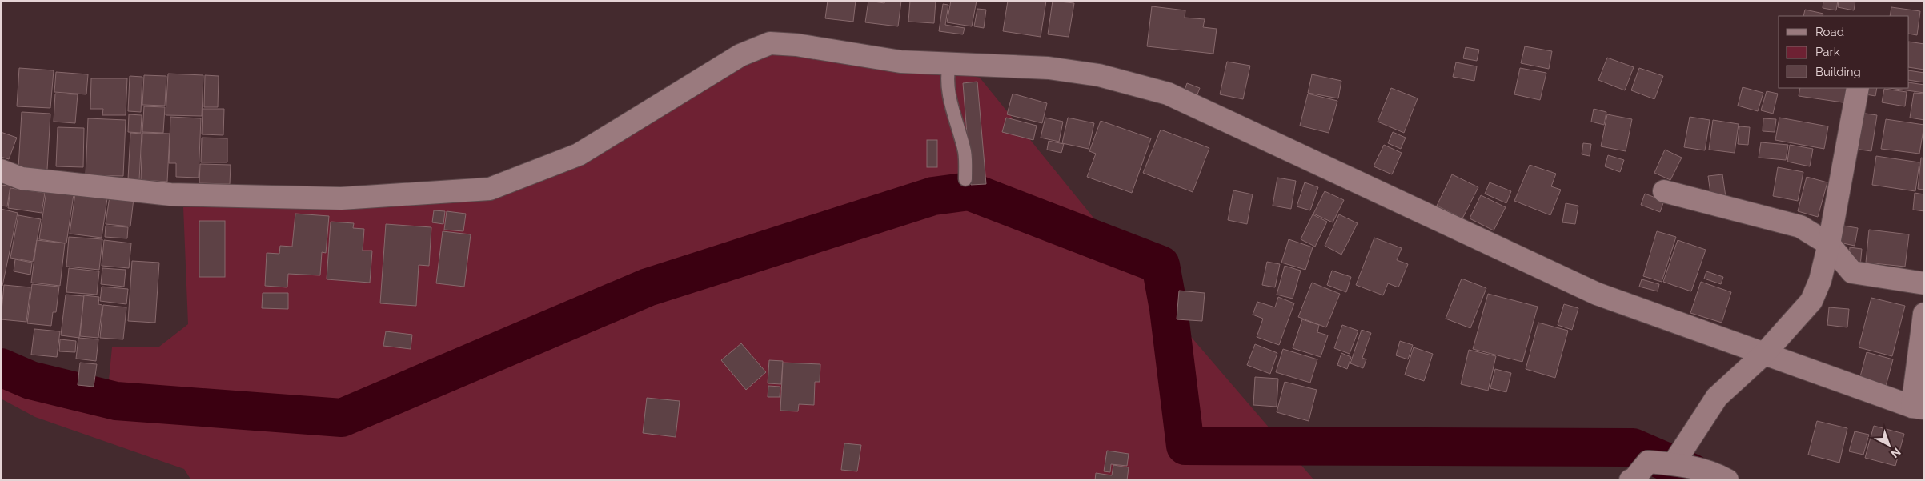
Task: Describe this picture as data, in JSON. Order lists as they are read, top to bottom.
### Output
{
  "legend": ["Road", "Park", "Building"],
  "north": "bottom right"
}
